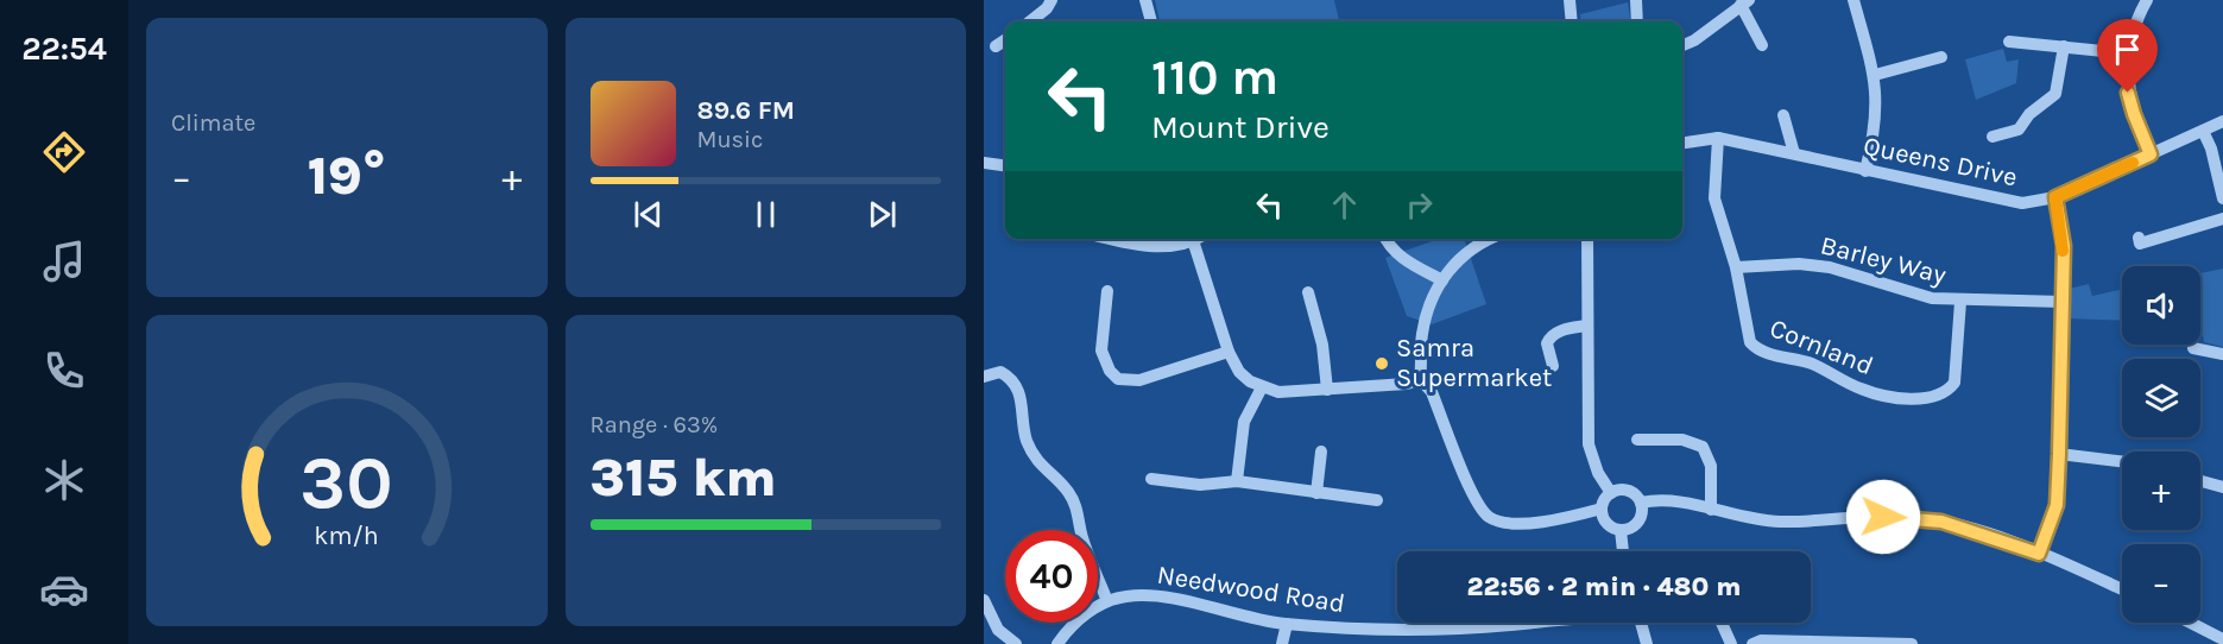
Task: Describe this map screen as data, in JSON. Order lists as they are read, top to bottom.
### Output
{
  "streets": {
    "street": [
      "Queens Drive",
      "Barley Way",
      "Cornland",
      "Needwood Road"
    ]
  },
  "crossings": [
    ["Queens Drive", "Cornland"],
    ["Barley Way", "Cornland"]
  ],
  "places": ["Samra Supermarket"],
  "page": {
    "tabs": "22:54",
    "tile": [
      "Climate",
      ["Range · 63%", "315 km"]
    ],
    "turn": ["110 m", "Mount Drive"],
    "song": ["89.6 FM", "Music"],
    "heat": ["−", "19°", "+"],
    "map_buttons": ["+", "−"],
    "limit": "40",
    "trip": "22:56 · 2 min · 480 m",
    "gauge": ["30", "km/h"]
  }
}
